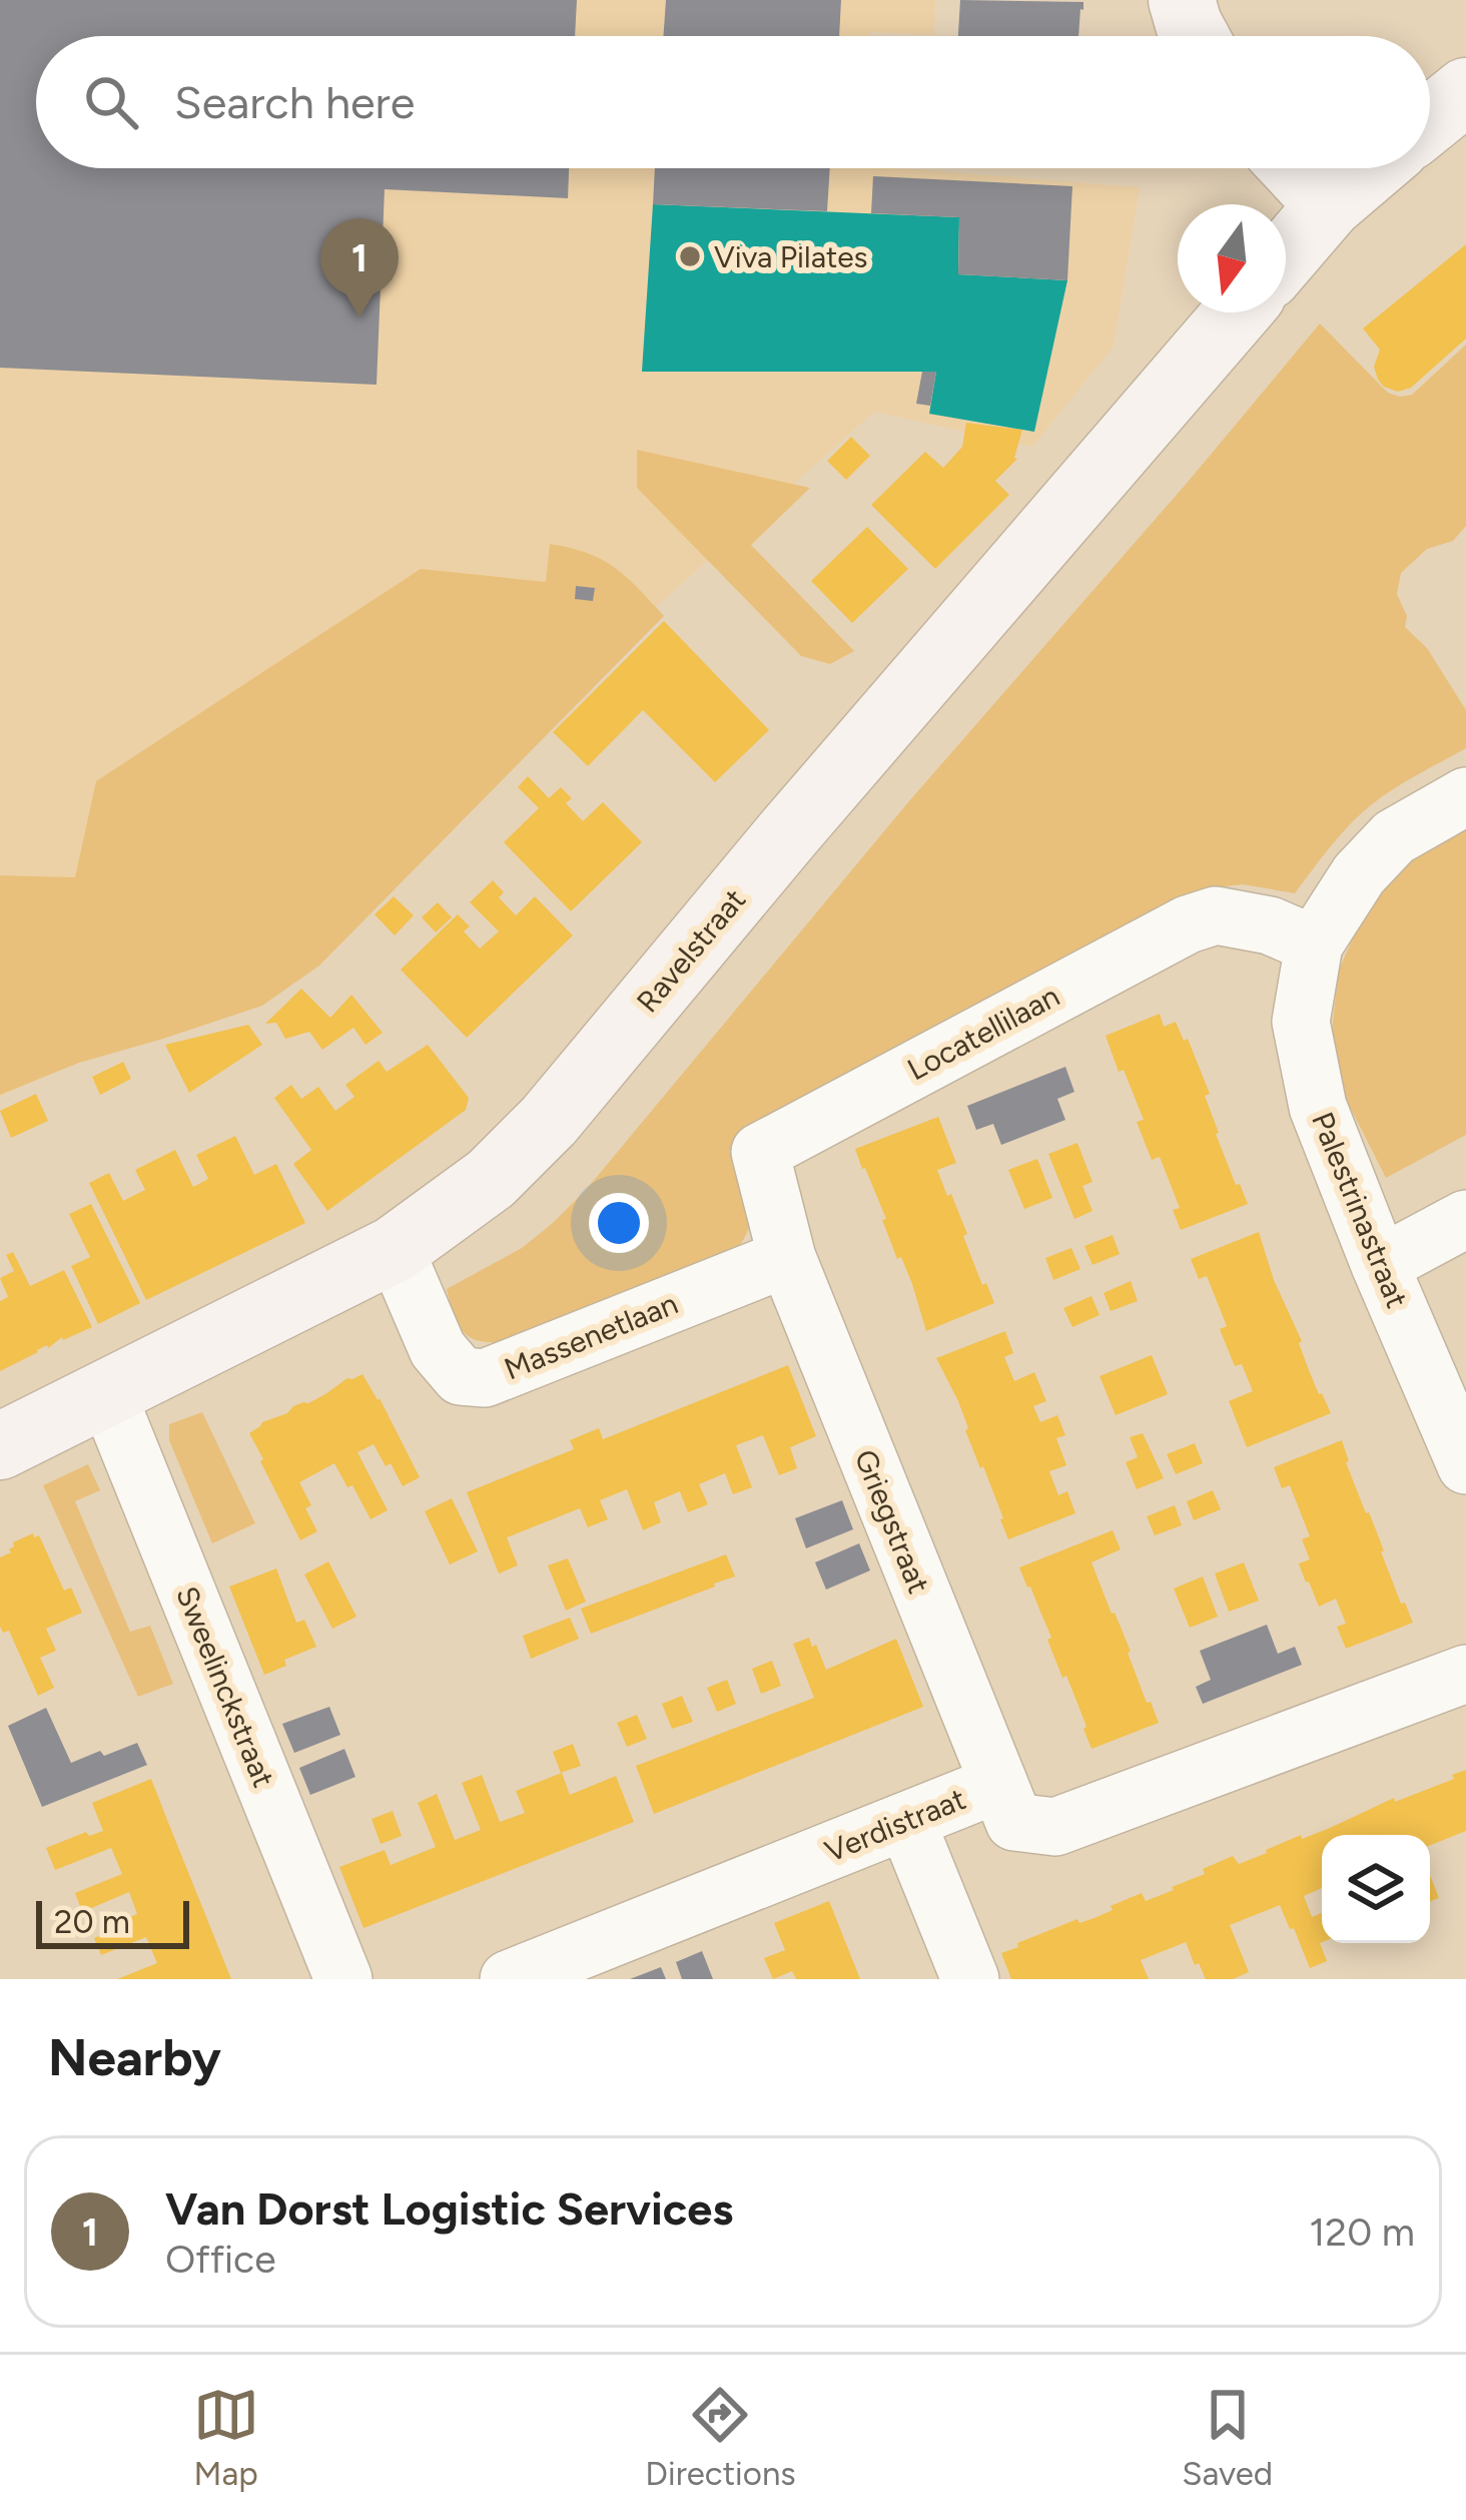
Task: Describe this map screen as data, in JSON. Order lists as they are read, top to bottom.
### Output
{
  "streets": {
    "street": [
      "Ravelstraat",
      "Locatellilaan",
      "Palestrinastraat",
      "Massenetlaan",
      "Griegstraat",
      "Sweelinckstraat",
      "Verdistraat"
    ]
  },
  "crossings": [
    ["Ravelstraat", "Massenetlaan"],
    ["Ravelstraat", "Sweelinckstraat"],
    ["Locatellilaan", "Palestrinastraat"],
    ["Locatellilaan", "Massenetlaan"],
    ["Locatellilaan", "Griegstraat"],
    ["Massenetlaan", "Griegstraat"],
    ["Griegstraat", "Verdistraat"]
  ],
  "places": ["Viva Pilates"],
  "scale_bar": "20 m",
  "north": "bottom",
  "page": {
    "search": "Search here",
    "pins": "1",
    "scale": "20 m",
    "heading": "Nearby",
    "list": [
      {
        "mark": "1",
        "name": "Van Dorst Logistic Services",
        "note": "Office",
        "value": "120 m"
      }
    ],
    "nav": ["Map", "Directions", "Saved"]
  }
}
